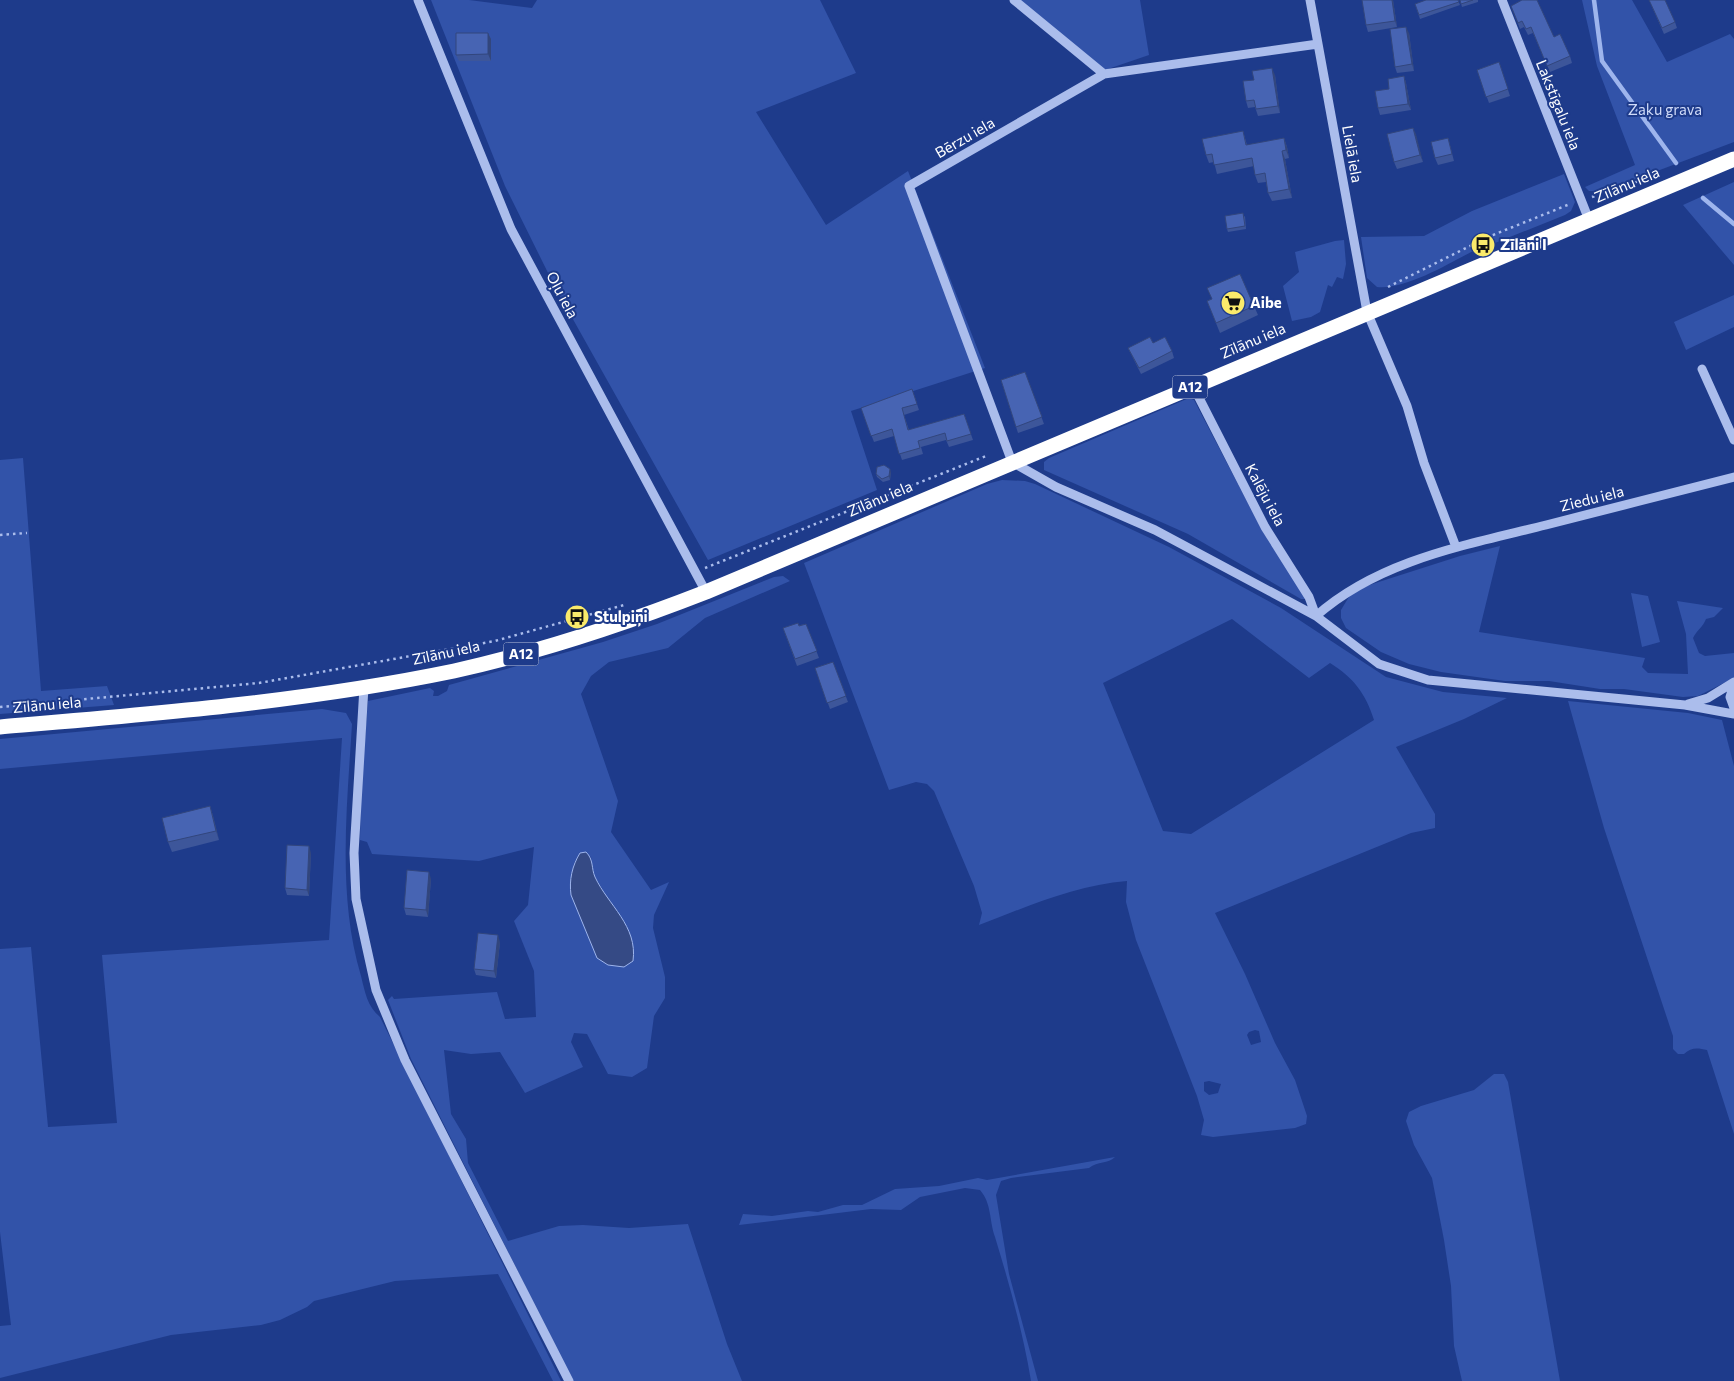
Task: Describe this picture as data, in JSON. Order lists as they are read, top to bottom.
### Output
{
  "streets": {
    "highway": ["Zīlānu iela", "A12"],
    "street": [
      "Lakstīgalu iela",
      "Bērzu iela",
      "Lielā iela",
      "Oļu iela",
      "Kalēju iela",
      "Ziedu iela"
    ]
  },
  "crossings": [
    ["Lakstīgalu iela", "Zīlānu iela"],
    ["Bērzu iela", "Lielā iela"],
    ["Bērzu iela", "Zīlānu iela"],
    ["Lielā iela", "Zīlānu iela"],
    ["Zīlānu iela", "Oļu iela"],
    ["Zīlānu iela", "Kalēju iela"],
    ["Kalēju iela", "Ziedu iela"]
  ],
  "parks": ["Zaķu grava"],
  "places": {
    "bus stop": ["Zīlāni I", "Stulpiņi"],
    "supermarket": ["Aibe"]
  }
}
